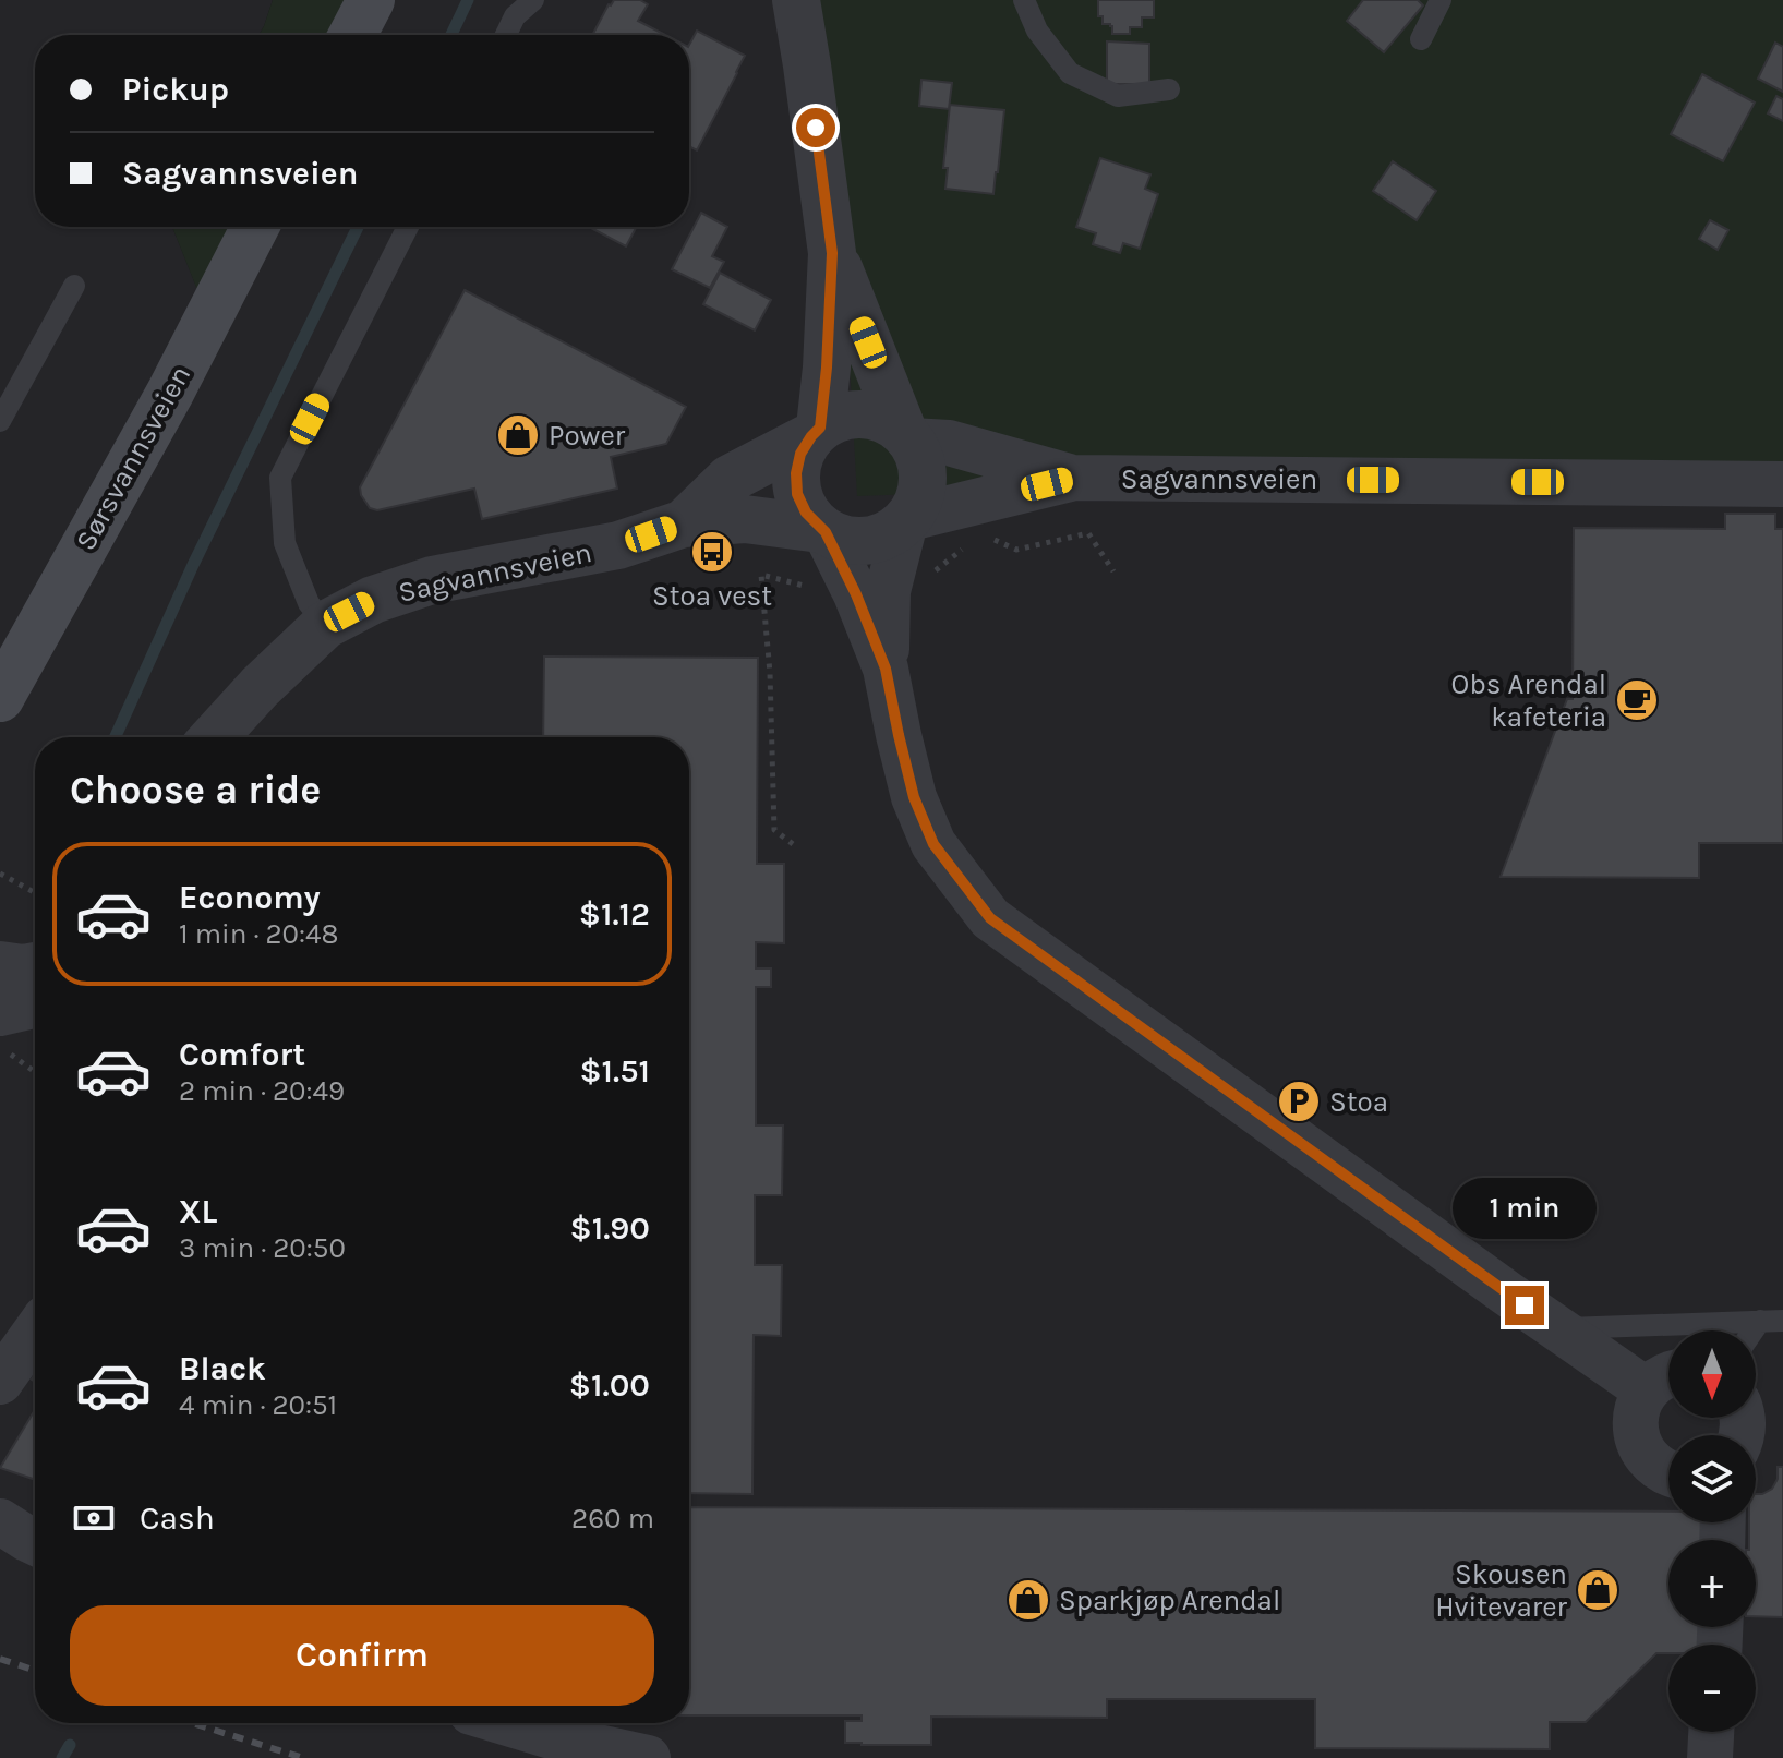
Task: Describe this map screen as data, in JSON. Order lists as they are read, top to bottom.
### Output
{
  "streets": {
    "main road": ["Sørsvannsveien"],
    "street": ["Sagvannsveien"]
  },
  "places": {
    "shop": ["Power", "Skousen Hvitevarer", "Sparkjøp Arendal"],
    "bus stop": ["Stoa vest"],
    "cafe": ["Obs Arendal kafeteria"],
    "parking": ["Stoa"]
  },
  "north": "bottom",
  "page": {
    "banner": ["Pickup", "Sagvannsveien"],
    "heading": "Choose a ride",
    "list": [
      {
        "name": "Economy",
        "note": "1 min · 20:48",
        "value": "$1.12"
      },
      {
        "name": "Comfort",
        "note": "2 min · 20:49",
        "value": "$1.51"
      },
      {
        "name": "XL",
        "note": "3 min · 20:50",
        "value": "$1.90"
      },
      {
        "name": "Black",
        "note": "4 min · 20:51",
        "value": "$1.00"
      }
    ],
    "bubble": "1 min",
    "map_buttons": ["+", "−"],
    "pay": ["Cash", "260 m"],
    "buttons": "Confirm"
  }
}
